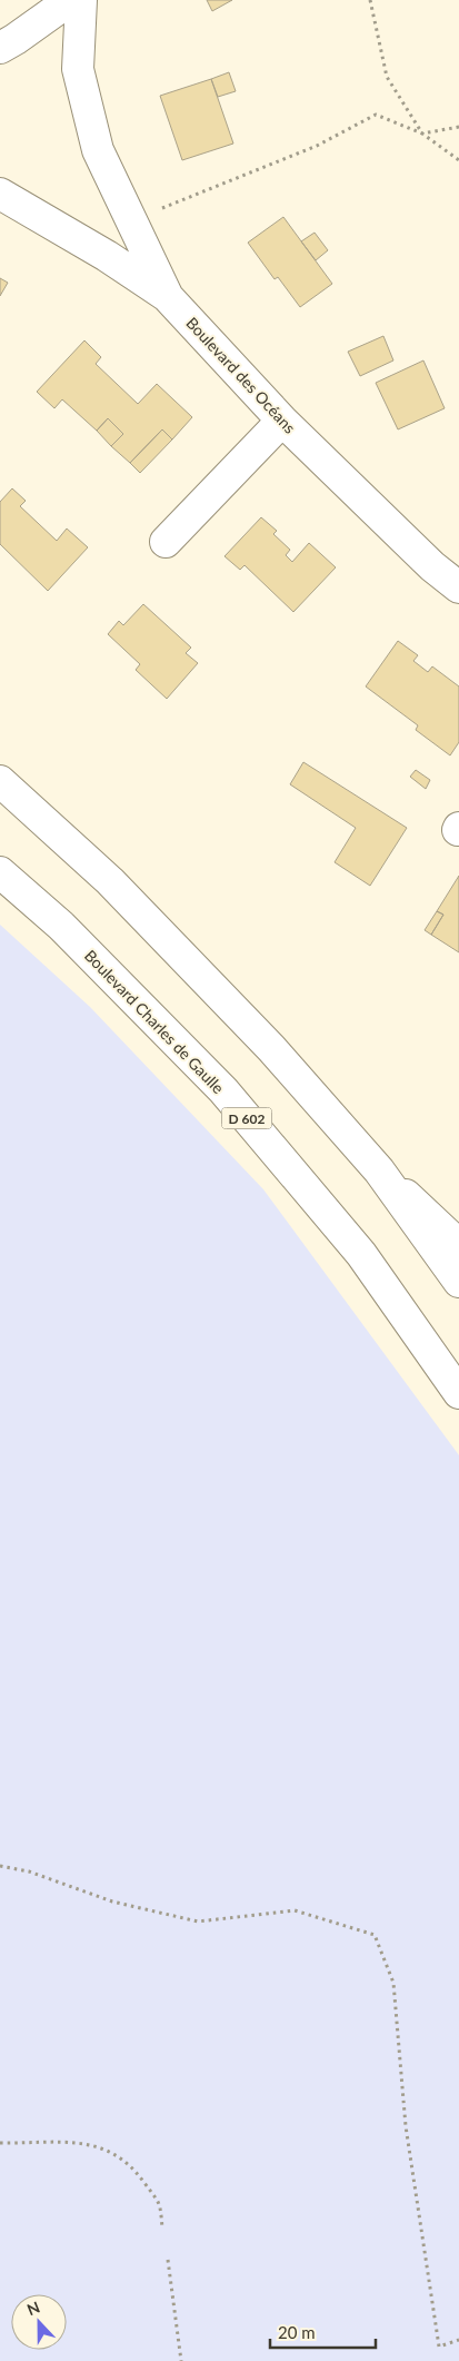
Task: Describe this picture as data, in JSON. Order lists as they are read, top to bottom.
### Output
{
  "streets": {
    "main road": ["Boulevard des Océans", "Boulevard Charles de Gaulle", "D 602"]
  },
  "scale_bar": "20 m",
  "north": "top"
}
